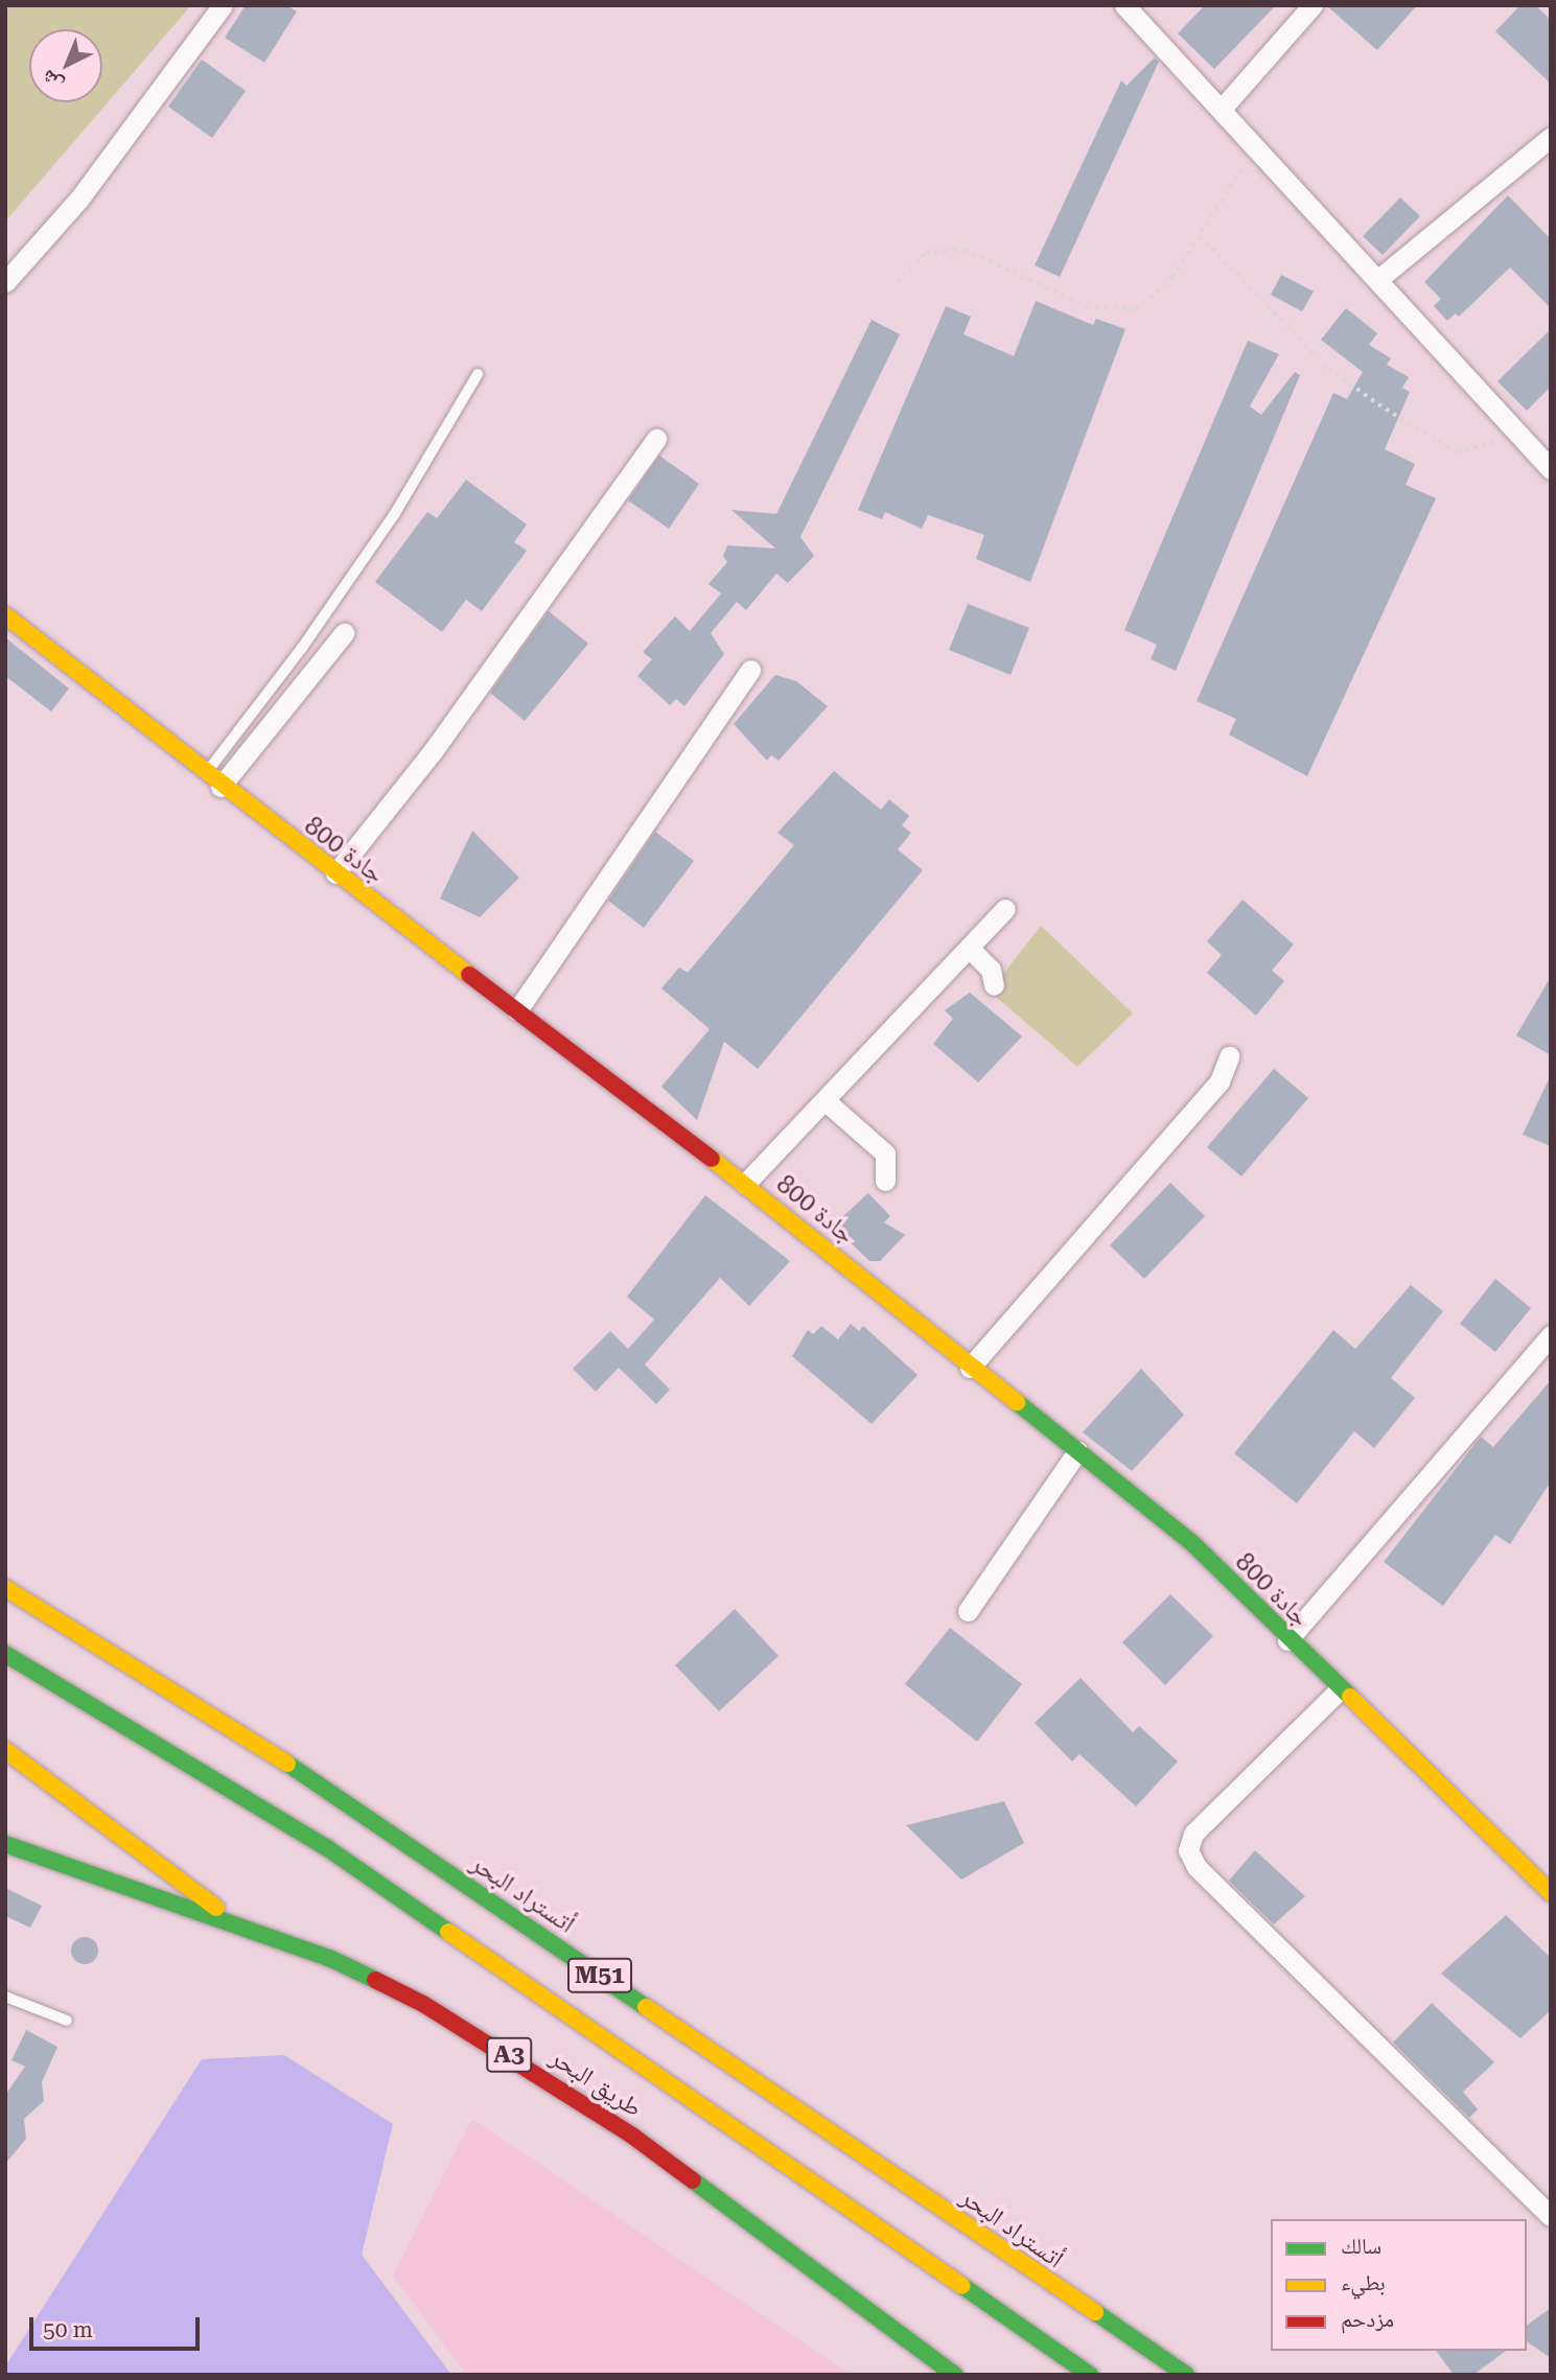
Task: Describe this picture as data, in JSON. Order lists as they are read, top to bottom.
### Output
{
  "streets": {
    "main road": [
      "جادة 800",
      "أتستراد البحر",
      "M51",
      "A3",
      "طريق البحر"
    ]
  },
  "legend": ["سالك", "بطيء", "مزدحم"],
  "scale_bar": "50 m",
  "north": "bottom left"
}
